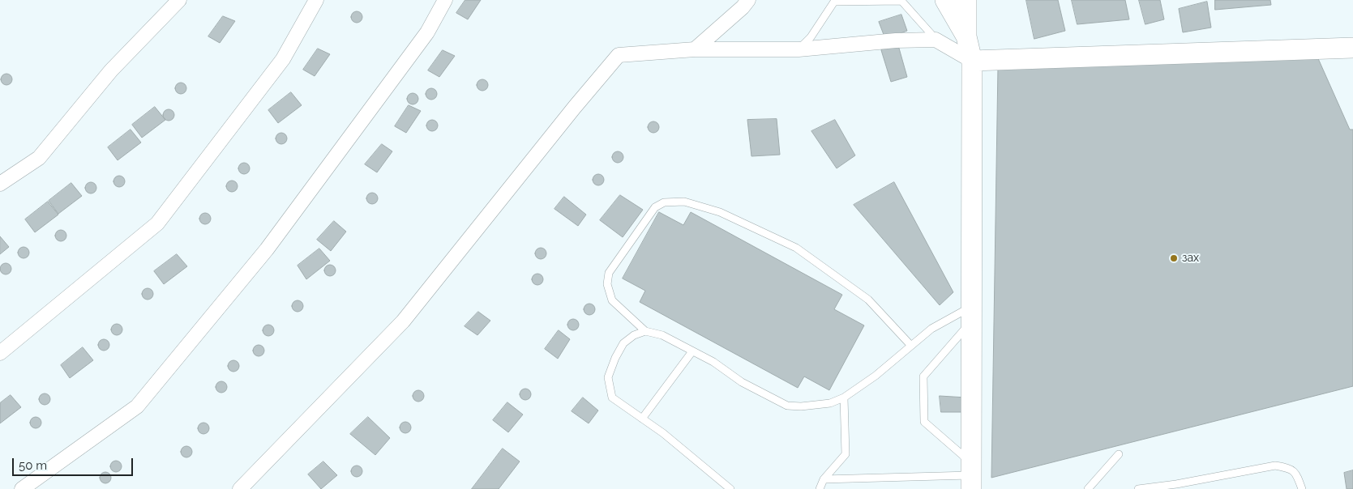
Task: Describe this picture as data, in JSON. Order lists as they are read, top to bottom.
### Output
{
  "places": ["зах"],
  "scale_bar": "50 m"
}
